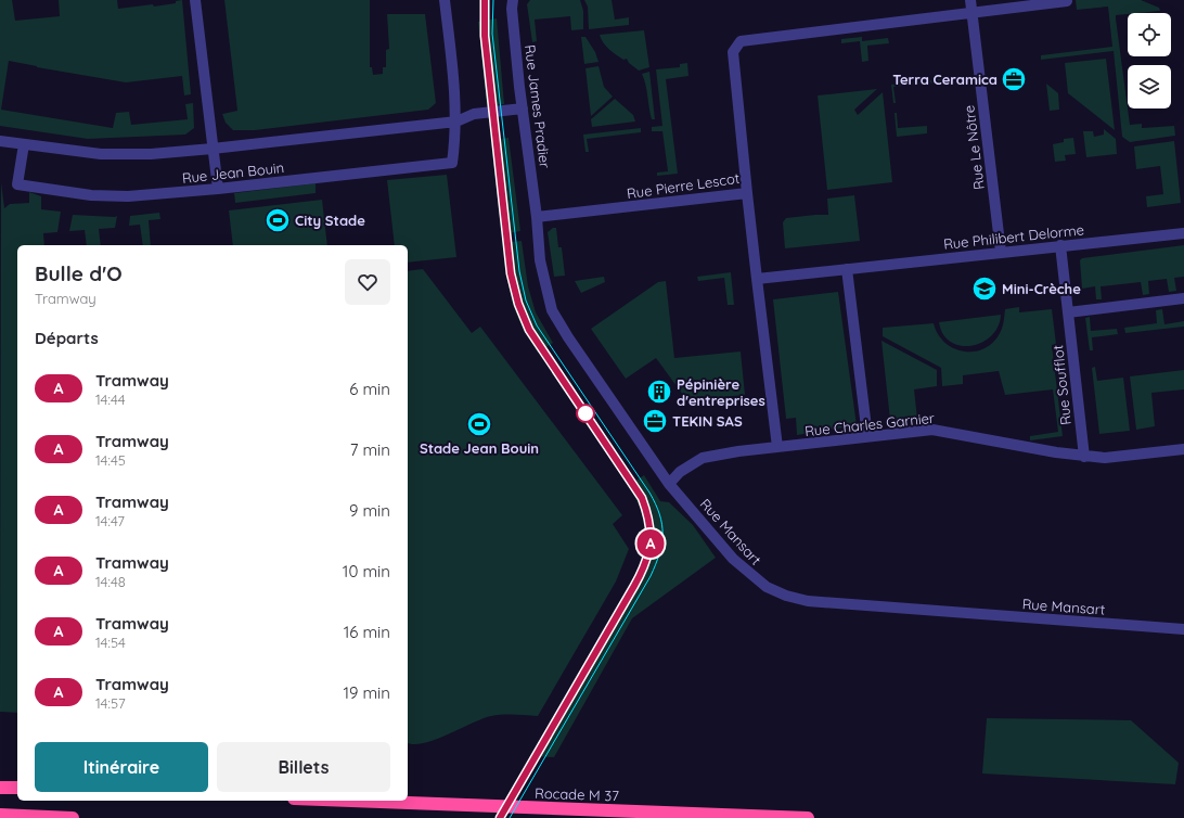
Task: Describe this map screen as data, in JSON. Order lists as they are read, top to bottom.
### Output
{
  "streets": {
    "highway": ["Rocade M 37"],
    "street": [
      "Rue James Pradier",
      "Rue Le Nôtre",
      "Rue Jean Bouin",
      "Rue Pierre Lescot",
      "Rue Philibert Delorme",
      "Rue Soufflot",
      "Rue Charles Garnier",
      "Rue Mansart"
    ]
  },
  "crossings": [
    ["Rue James Pradier", "Rue Jean Bouin"],
    ["Rue James Pradier", "Rue Pierre Lescot"],
    ["Rue James Pradier", "Rue Mansart"],
    ["Rue Le Nôtre", "Rue Pierre Lescot"],
    ["Rue Le Nôtre", "Rue Philibert Delorme"],
    ["Rue Pierre Lescot", "Rue Mansart"],
    ["Rue Philibert Delorme", "Rue Soufflot"],
    ["Rue Soufflot", "Rue Charles Garnier"],
    ["Rue Charles Garnier", "Rue Mansart"]
  ],
  "places": {
    "office": ["Terra Ceramica", "TEKIN SAS"],
    "sports": ["City Stade", "Stade Jean Bouin"],
    "school or university": ["Mini-Crèche"],
    "building": ["Pépinière d'entreprises"]
  },
  "lines": ["tram line A"],
  "page": {
    "on_map": "A",
    "heading": [
      ["Bulle d'O", "Tramway"],
      "Départs"
    ],
    "list": [
      {
        "mark": "A",
        "name": "Tramway",
        "note": "14:44",
        "value": "6 min"
      },
      {
        "mark": "A",
        "name": "Tramway",
        "note": "14:45",
        "value": "7 min"
      },
      {
        "mark": "A",
        "name": "Tramway",
        "note": "14:47",
        "value": "9 min"
      },
      {
        "mark": "A",
        "name": "Tramway",
        "note": "14:48",
        "value": "10 min"
      },
      {
        "mark": "A",
        "name": "Tramway",
        "note": "14:54",
        "value": "16 min"
      },
      {
        "mark": "A",
        "name": "Tramway",
        "note": "14:57",
        "value": "19 min"
      }
    ],
    "buttons": ["Itinéraire", "Billets"]
  }
}
